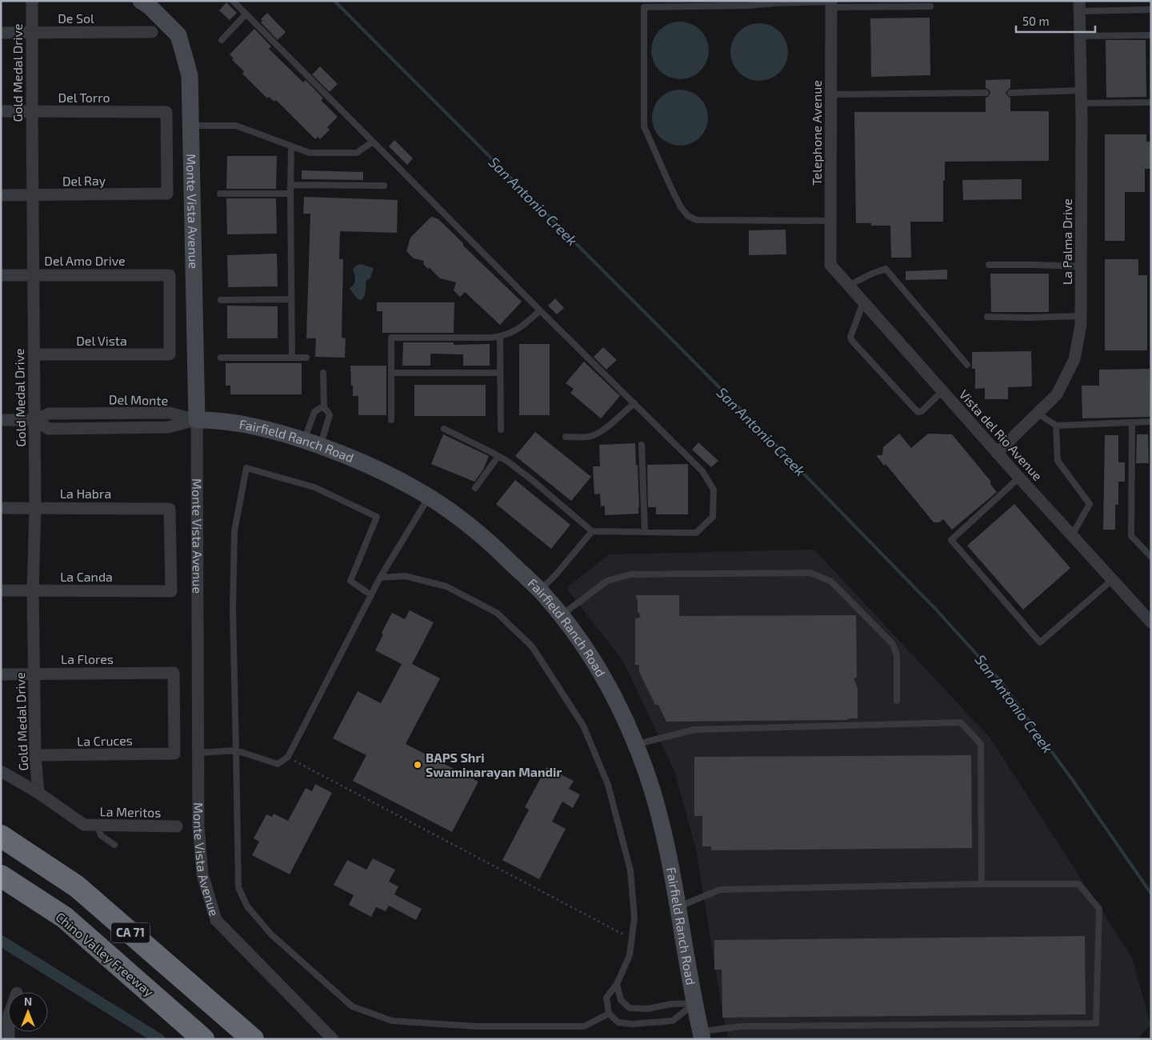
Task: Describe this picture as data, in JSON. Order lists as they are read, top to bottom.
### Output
{
  "streets": {
    "highway": ["CA 71", "Chino Valley Freeway"],
    "street": [
      "De Sol",
      "Gold Medal Drive",
      "Del Torro",
      "Telephone Avenue",
      "Del Ray",
      "Monte Vista Avenue",
      "La Palma Drive",
      "Del Amo Drive",
      "Del Vista",
      "Del Monte",
      "Vista del Rio Avenue",
      "Fairfield Ranch Road",
      "La Habra",
      "La Canda",
      "La Flores",
      "La Cruces",
      "La Meritos"
    ]
  },
  "crossings": [
    ["De Sol", "Gold Medal Drive"],
    ["Gold Medal Drive", "Del Torro"],
    ["Gold Medal Drive", "Del Ray"],
    ["Gold Medal Drive", "Del Amo Drive"],
    ["Gold Medal Drive", "Del Vista"],
    ["Gold Medal Drive", "Del Monte"],
    ["Gold Medal Drive", "La Habra"],
    ["Gold Medal Drive", "La Canda"],
    ["Gold Medal Drive", "La Flores"],
    ["Gold Medal Drive", "La Cruces"],
    ["Gold Medal Drive", "La Meritos"],
    ["Del Torro", "Del Ray"],
    ["Telephone Avenue", "Vista del Rio Avenue"],
    ["Monte Vista Avenue", "Del Monte"],
    ["Monte Vista Avenue", "Fairfield Ranch Road"],
    ["La Palma Drive", "Vista del Rio Avenue"],
    ["Del Amo Drive", "Del Vista"],
    ["Del Monte", "Fairfield Ranch Road"],
    ["La Habra", "La Canda"],
    ["La Flores", "La Cruces"]
  ],
  "water": ["San Antonio Creek"],
  "places": ["BAPS Shri Swaminarayan Mandir"],
  "scale_bar": "50 m",
  "north": "top"
}
